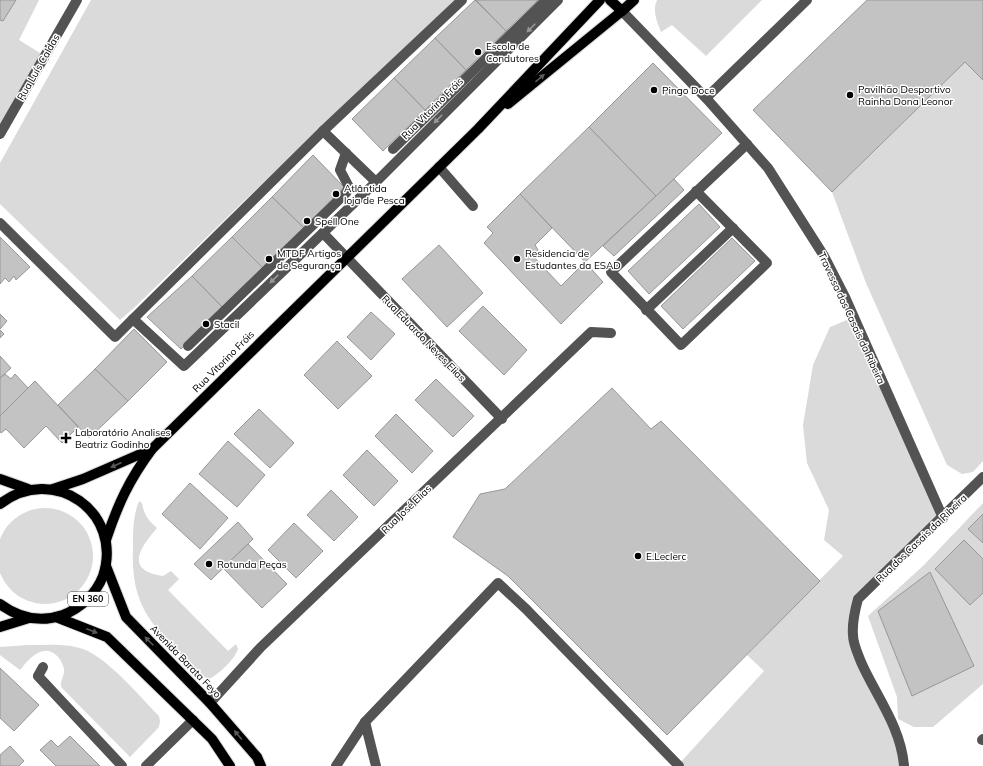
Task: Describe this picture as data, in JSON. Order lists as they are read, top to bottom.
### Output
{
  "streets": {
    "main road": ["Rua Vitorino Fróis", "EN 360", "Avenida Barata Feyo"],
    "street": [
      "Rua Luís Caldas",
      "Travessa dos Casais da Ribeira",
      "Rua Eduardo Neves Elias",
      "Rua José Elias",
      "Rua dos Casais da Ribeira"
    ]
  },
  "crossings": [
    ["Rua Vitorino Fróis", "Travessa dos Casais da Ribeira"],
    ["Rua Vitorino Fróis", "Rua Eduardo Neves Elias"],
    ["Rua Vitorino Fróis", "EN 360"],
    ["Travessa dos Casais da Ribeira", "Rua dos Casais da Ribeira"],
    ["Rua Eduardo Neves Elias", "Rua José Elias"],
    ["Rua José Elias", "Avenida Barata Feyo"],
    ["EN 360", "Avenida Barata Feyo"]
  ],
  "places": {
    "other": [
      "Escola de Condutores",
      "Pingo Doce",
      "Pavilhão Desportivo Rainha Dona Leonor",
      "Atlântida loja de Pesca",
      "Spell One",
      "MTDF Artigos de Segurança",
      "Residencia de Estudantes da ESAD",
      "Stacil",
      "E.Leclerc",
      "Rotunda Peças"
    ],
    "health": ["Laboratório Analises Beatriz Godinho"]
  }
}
